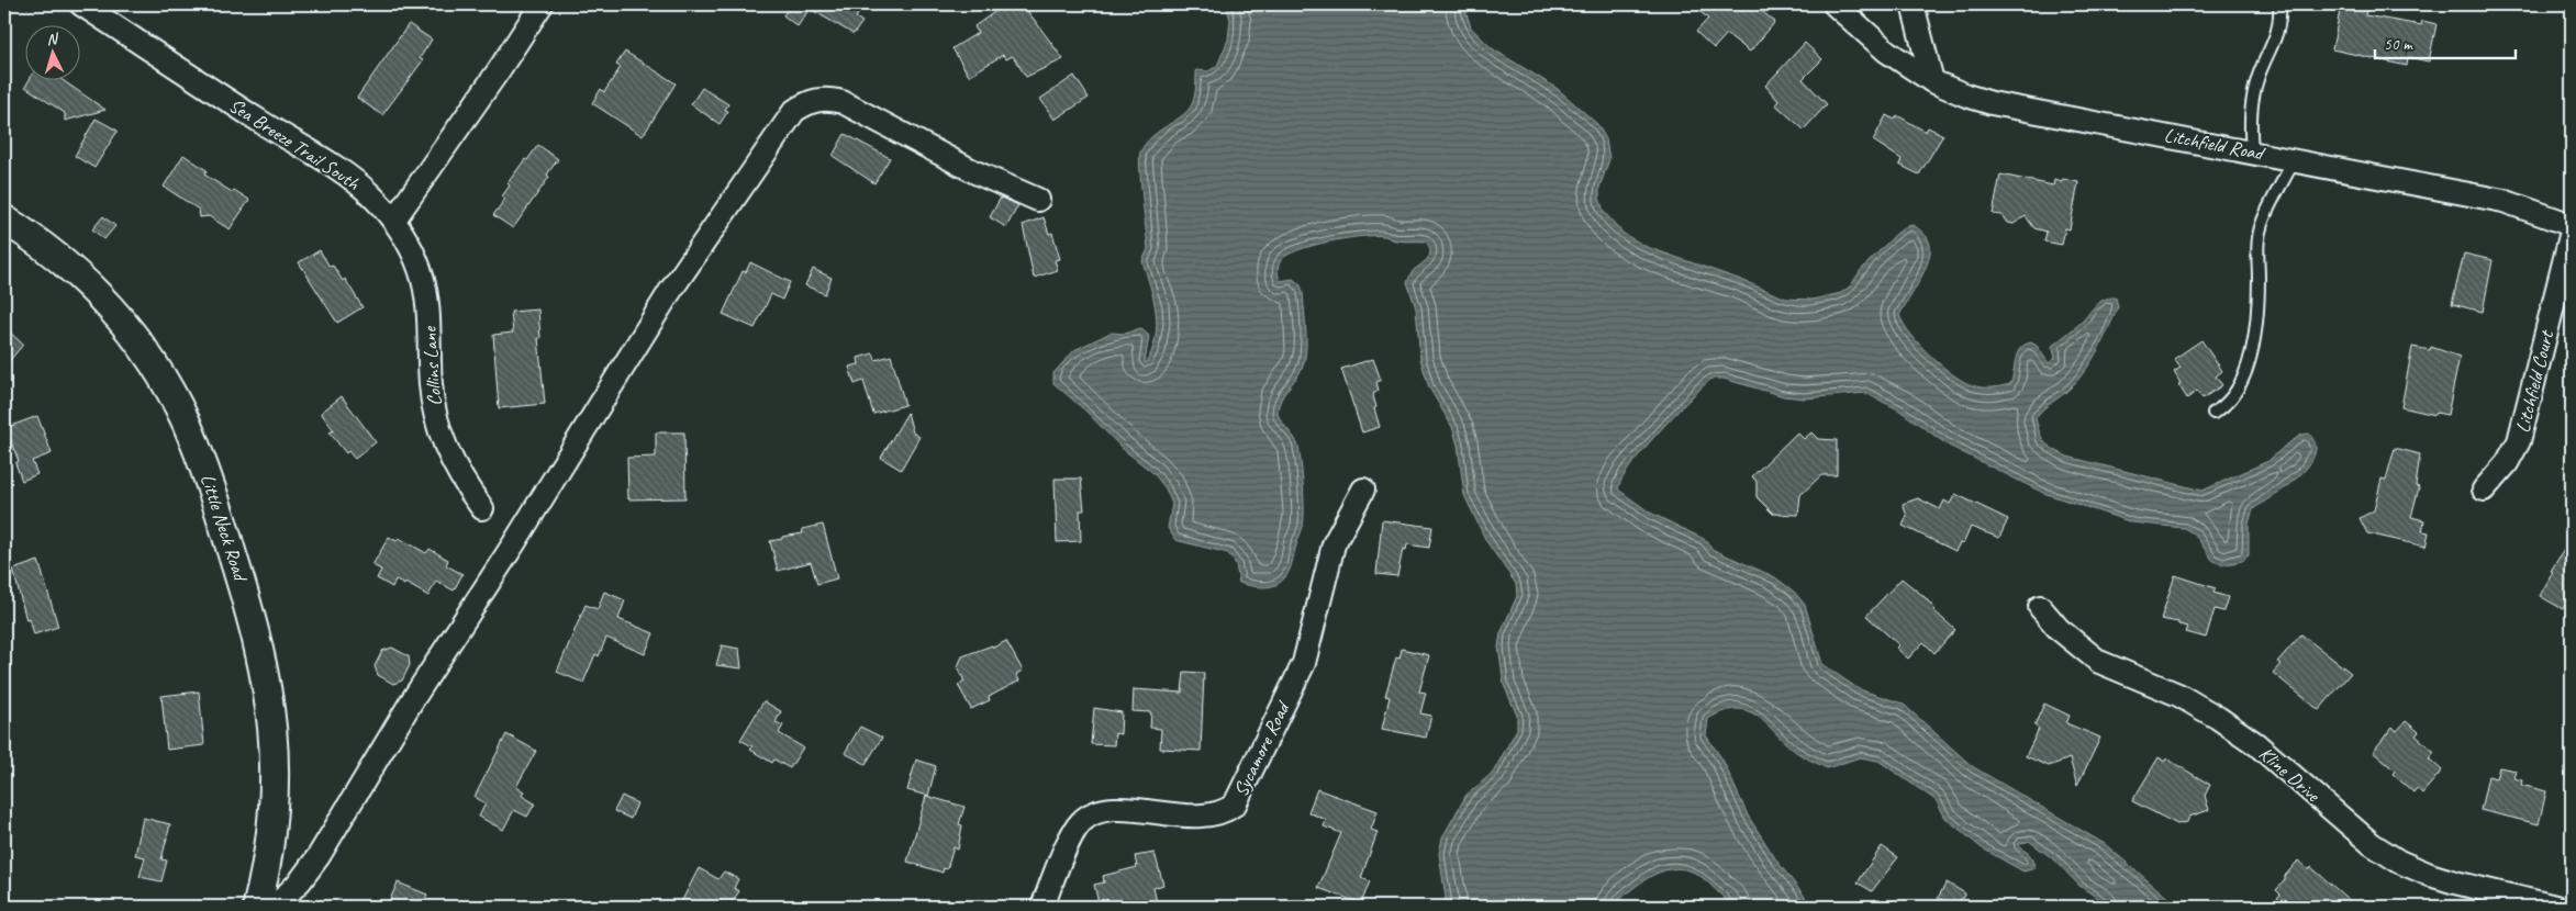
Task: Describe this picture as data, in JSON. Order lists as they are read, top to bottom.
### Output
{
  "streets": {
    "street": [
      "Sea Breeze Trail South",
      "Litchfield Road",
      "Collins Lane",
      "Litchfield Court",
      "Little Neck Road",
      "Sycamore Road",
      "Kline Drive"
    ]
  },
  "crossings": [
    ["Sea Breeze Trail South", "Collins Lane"]
  ],
  "scale_bar": "50 m",
  "north": "top"
}
